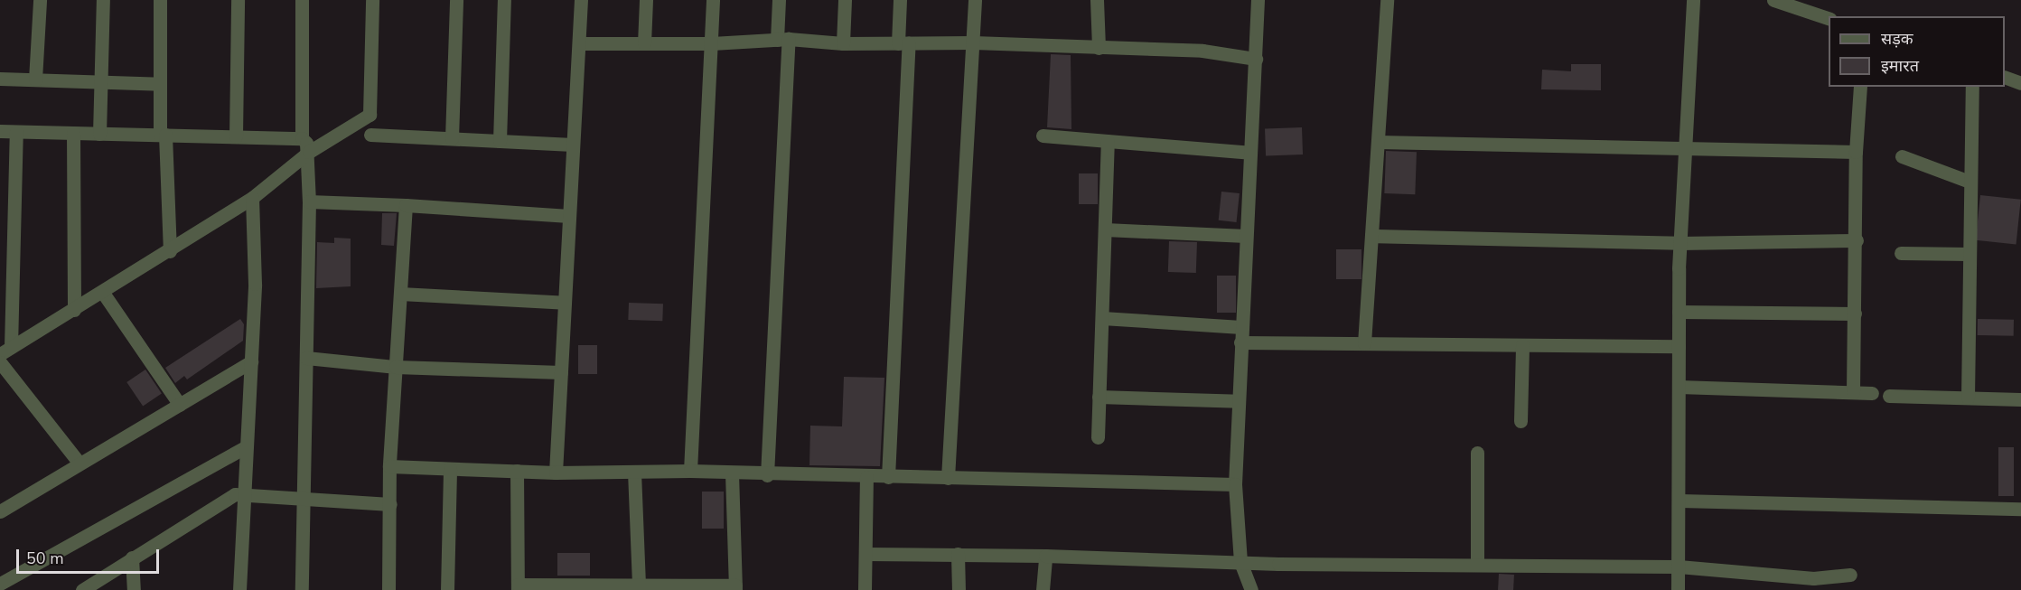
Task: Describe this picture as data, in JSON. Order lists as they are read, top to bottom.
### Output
{
  "legend": ["सड़क", "इमारत"],
  "scale_bar": "50 m"
}
